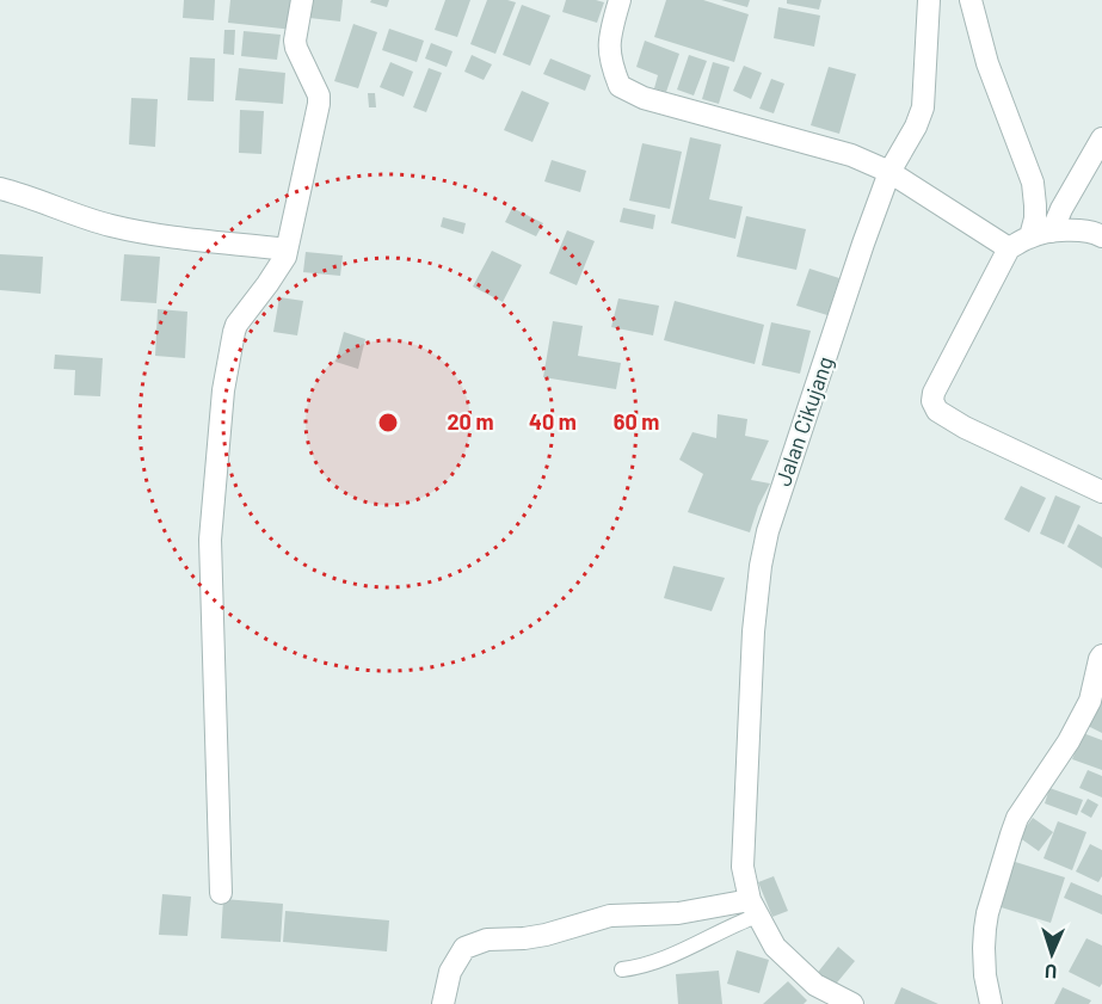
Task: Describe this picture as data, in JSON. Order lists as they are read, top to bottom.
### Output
{
  "streets": {
    "street": ["Jalan Cikujang"]
  },
  "north": "bottom",
  "rings": ["20 m", "40 m", "60 m"]
}
